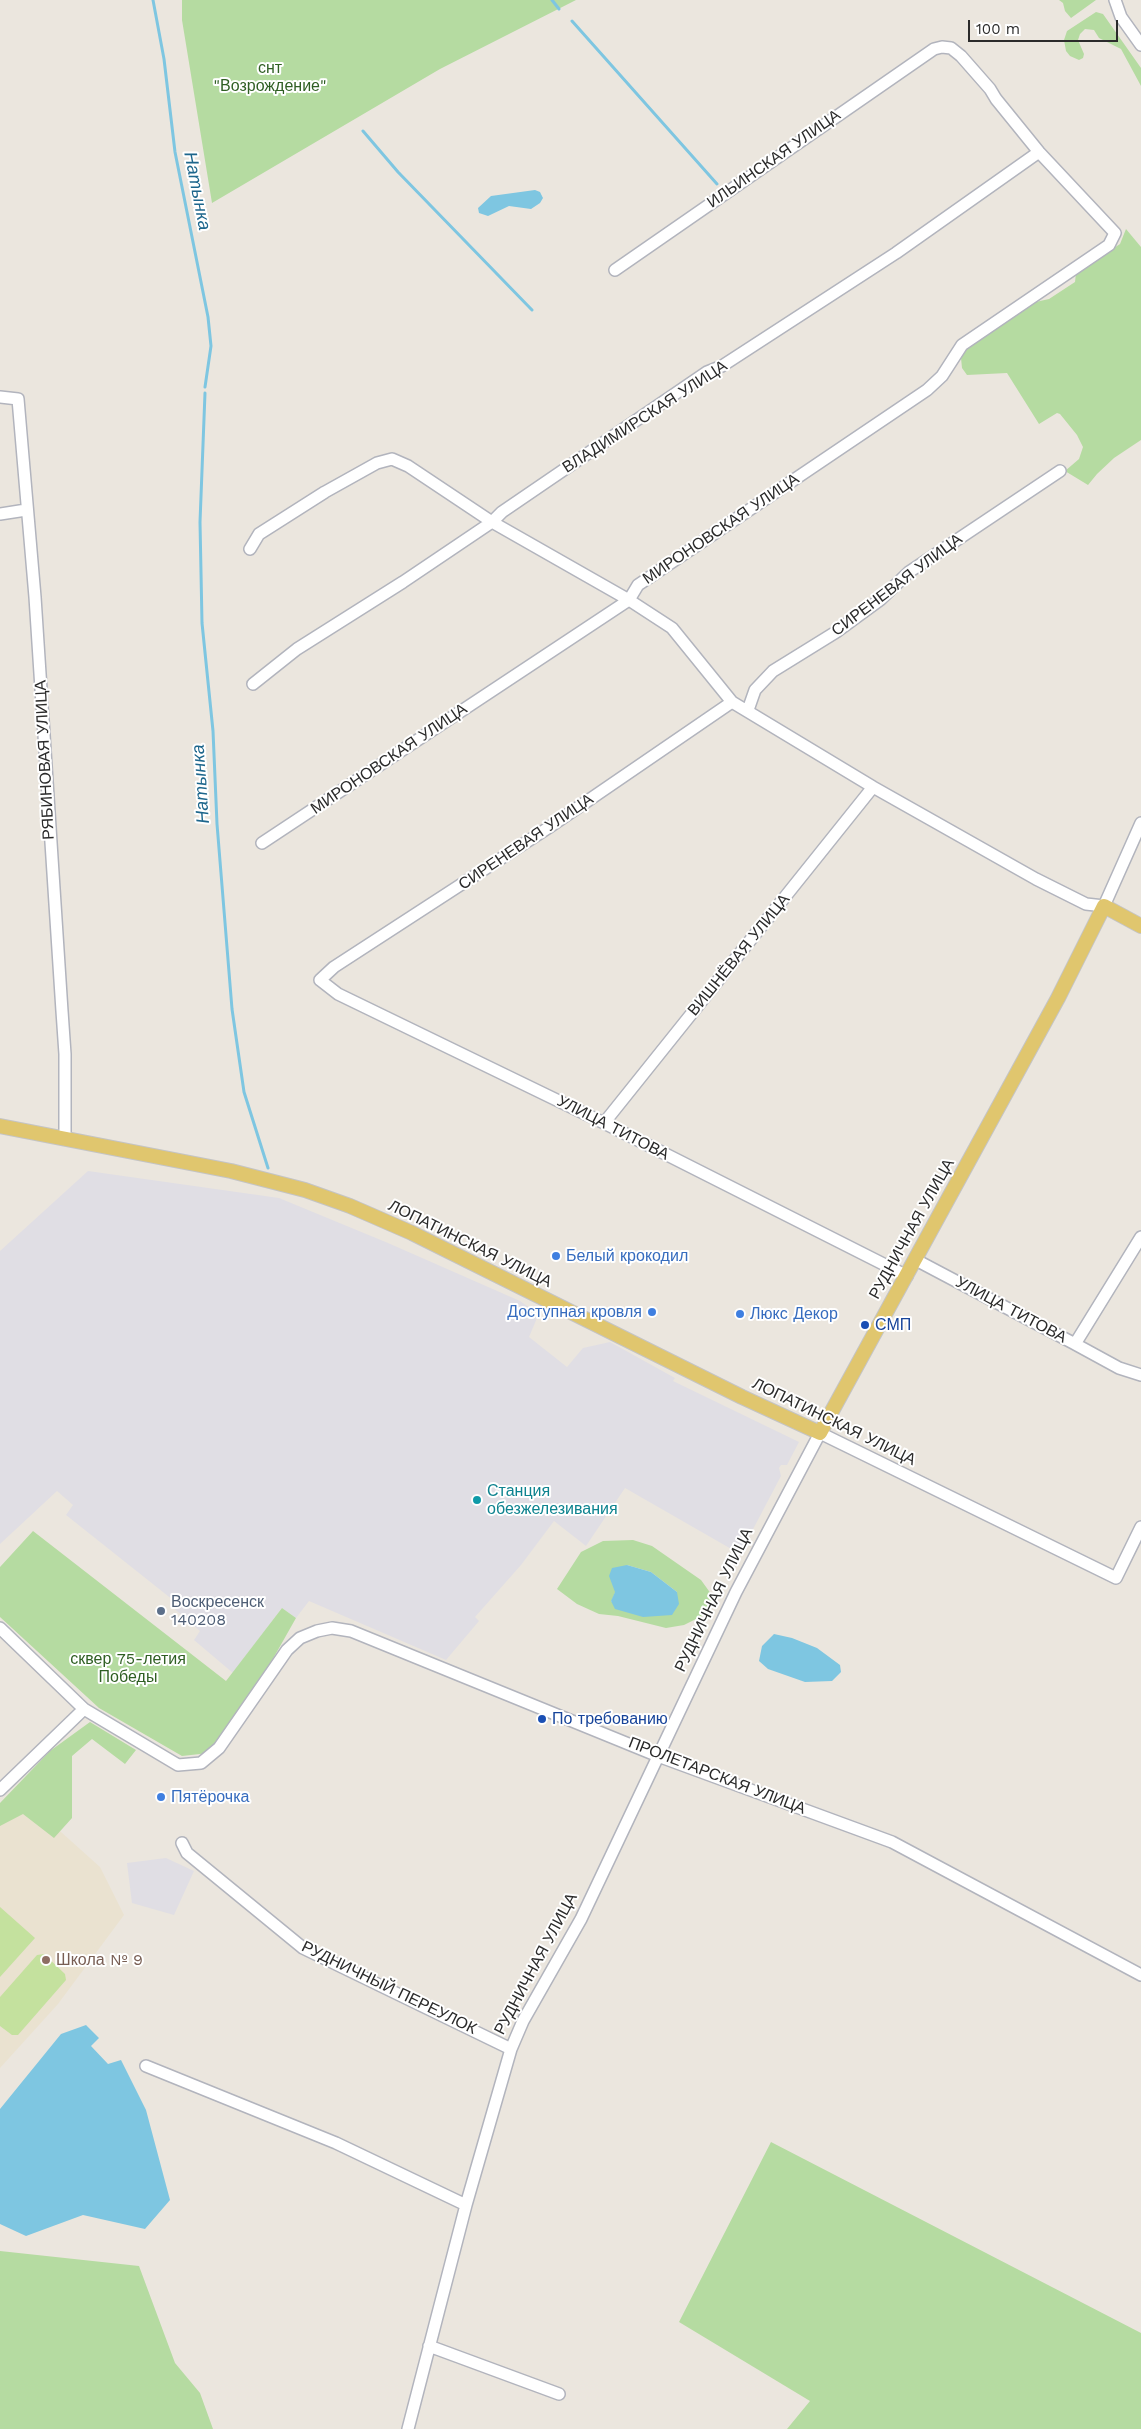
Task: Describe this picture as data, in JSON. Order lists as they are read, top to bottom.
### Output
{
  "streets": {
    "main road": ["РУДНИЧНАЯ УЛИЦА", "ЛОПАТИНСКАЯ УЛИЦА"],
    "street": [
      "ИЛЬИНСКАЯ УЛИЦА",
      "ВЛАДИМИРСКАЯ УЛИЦА",
      "МИРОНОВСКАЯ УЛИЦА",
      "СИРЕНЕВАЯ УЛИЦА",
      "РЯБИНОВАЯ УЛИЦА",
      "ВИШНЁВАЯ УЛИЦА",
      "УЛИЦА ТИТОВА",
      "ПРОЛЕТАРСКАЯ УЛИЦА",
      "РУДНИЧНЫЙ ПЕРЕУЛОК"
    ]
  },
  "crossings": [
    ["ИЛЬИНСКАЯ УЛИЦА", "ВЛАДИМИРСКАЯ УЛИЦА"],
    ["ИЛЬИНСКАЯ УЛИЦА", "МИРОНОВСКАЯ УЛИЦА"],
    ["ВЛАДИМИРСКАЯ УЛИЦА", "МИРОНОВСКАЯ УЛИЦА"],
    ["СИРЕНЕВАЯ УЛИЦА", "УЛИЦА ТИТОВА"],
    ["РЯБИНОВАЯ УЛИЦА", "ЛОПАТИНСКАЯ УЛИЦА"],
    ["ВИШНЁВАЯ УЛИЦА", "УЛИЦА ТИТОВА"],
    ["УЛИЦА ТИТОВА", "РУДНИЧНАЯ УЛИЦА"],
    ["РУДНИЧНАЯ УЛИЦА", "ЛОПАТИНСКАЯ УЛИЦА"],
    ["РУДНИЧНАЯ УЛИЦА", "ПРОЛЕТАРСКАЯ УЛИЦА"],
    ["РУДНИЧНАЯ УЛИЦА", "РУДНИЧНЫЙ ПЕРЕУЛОК"]
  ],
  "water": ["Натынка"],
  "parks": ["снт \"Возрождение\"", "сквер 75-летия Победы"],
  "places": [
    "Белый крокодил",
    "Доступная кровля",
    "Люкс Декор",
    "СМП",
    "Станция обезжелезивания",
    "Воскресенск 140208",
    "По требованию",
    "Пятёрочка",
    "Школа № 9"
  ],
  "scale_bar": "100 m"
}
